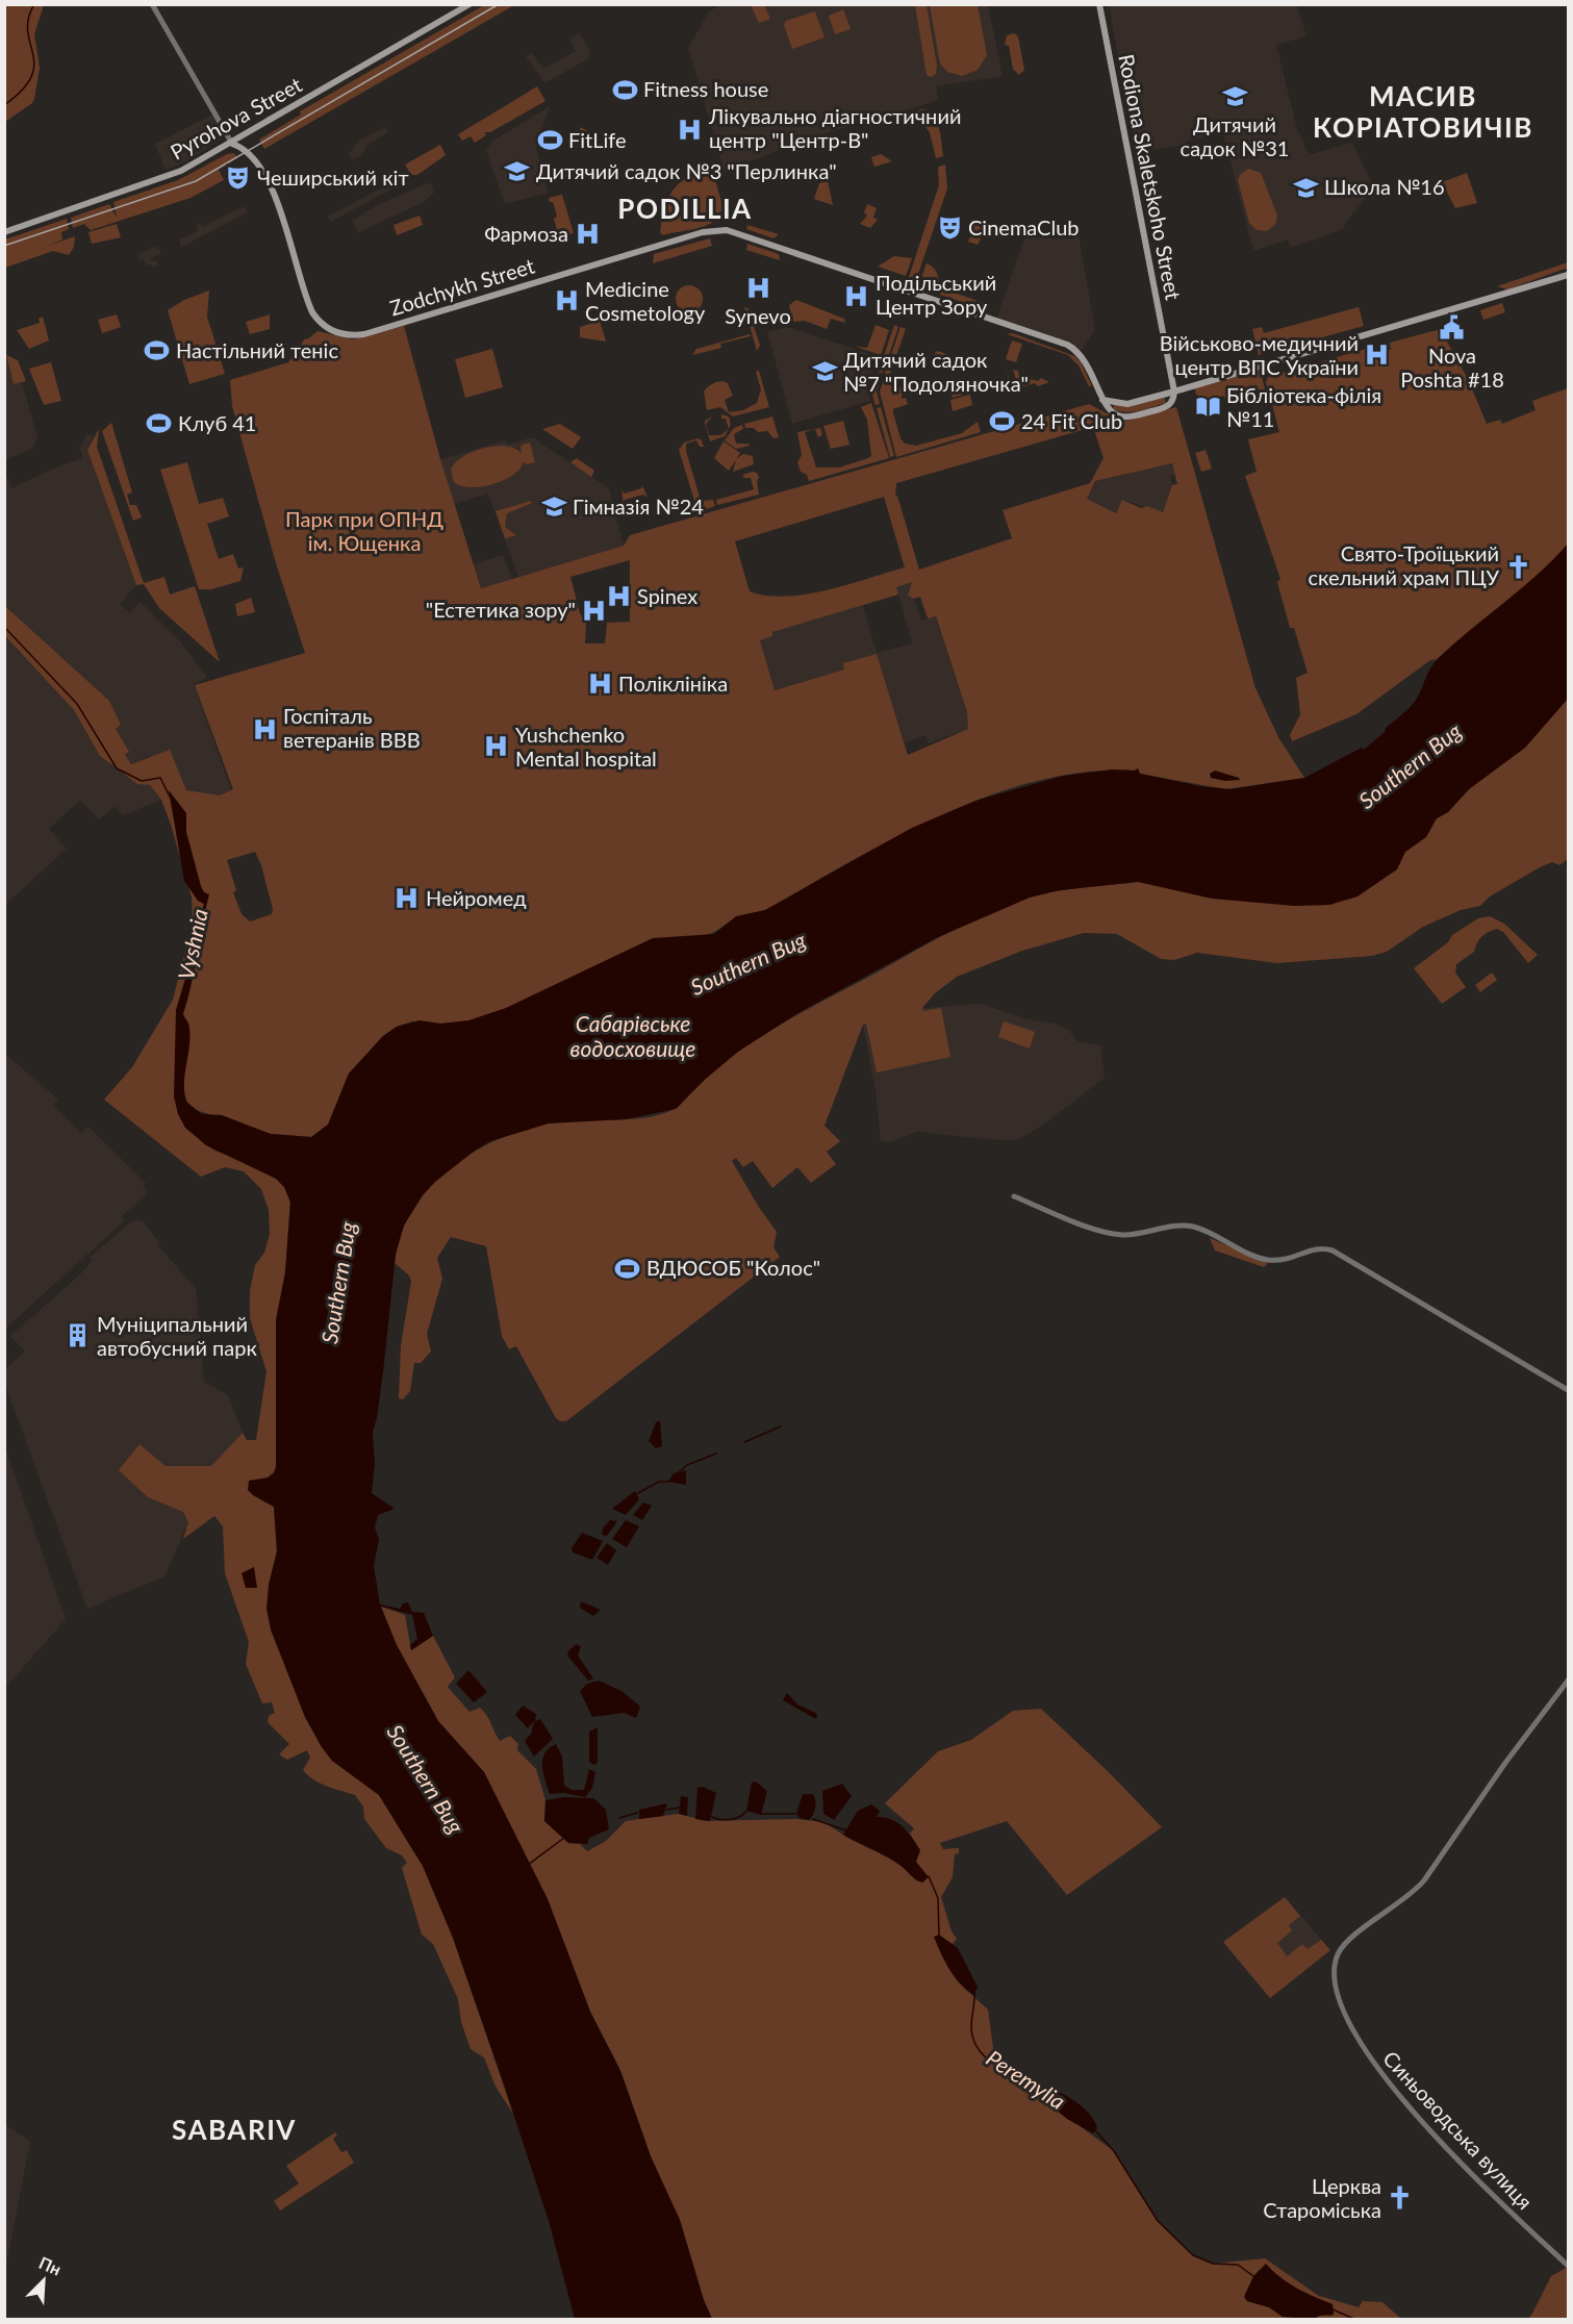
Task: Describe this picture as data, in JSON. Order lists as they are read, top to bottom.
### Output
{
  "streets": {
    "main road": ["Pyrohova Street", "Rodiona Skaletskoho Street", "Zodchykh Street"],
    "street": ["Синьоводська вулиця"]
  },
  "crossings": [
    ["Pyrohova Street", "Zodchykh Street"]
  ],
  "districts": ["МАСИВ КОРІАТОВИЧІВ", "PODILLIA", "SABARIV"],
  "water": [
    "Southern Bug",
    "Vyshnia",
    "Сабарівське водосховище",
    "Peremylia"
  ],
  "parks": ["Парк при ОПНД ім. Ющенка"],
  "places": {
    "sports": [
      "Fitness house",
      "FitLife",
      "Настільний теніс",
      "24 Fit Club",
      "Клуб 41",
      "ВДЮСОБ \"Колос\""
    ],
    "school or university": [
      "Дитячий садок №31",
      "Дитячий садок №3 \"Перлинка\"",
      "Школа №16",
      "Дитячий садок №7 \"Подоляночка\"",
      "Гімназія №24"
    ],
    "hospital": [
      "Лікувально діагностичний центр \"Центр-В\"",
      "Фармоза",
      "Synevo",
      "Подільський Центр Зору",
      "Medicine Cosmetology",
      "Військово-медичний центр ВПС України",
      "Spinex",
      "\"Естетика зору\"",
      "Поліклініка",
      "Госпіталь ветеранів ВВВ",
      "Yushchenko Mental hospital",
      "Нейромед"
    ],
    "theatre": ["Чеширський кіт", "CinemaClub"],
    "public building": ["Nova Poshta #18"],
    "library": ["Бібліотека-філія №11"],
    "church": ["Свято-Троїцький скельний храм ПЦУ", "Церква Староміська"],
    "building": ["Муніципальний автобусний парк"]
  },
  "north": "top right"
}
